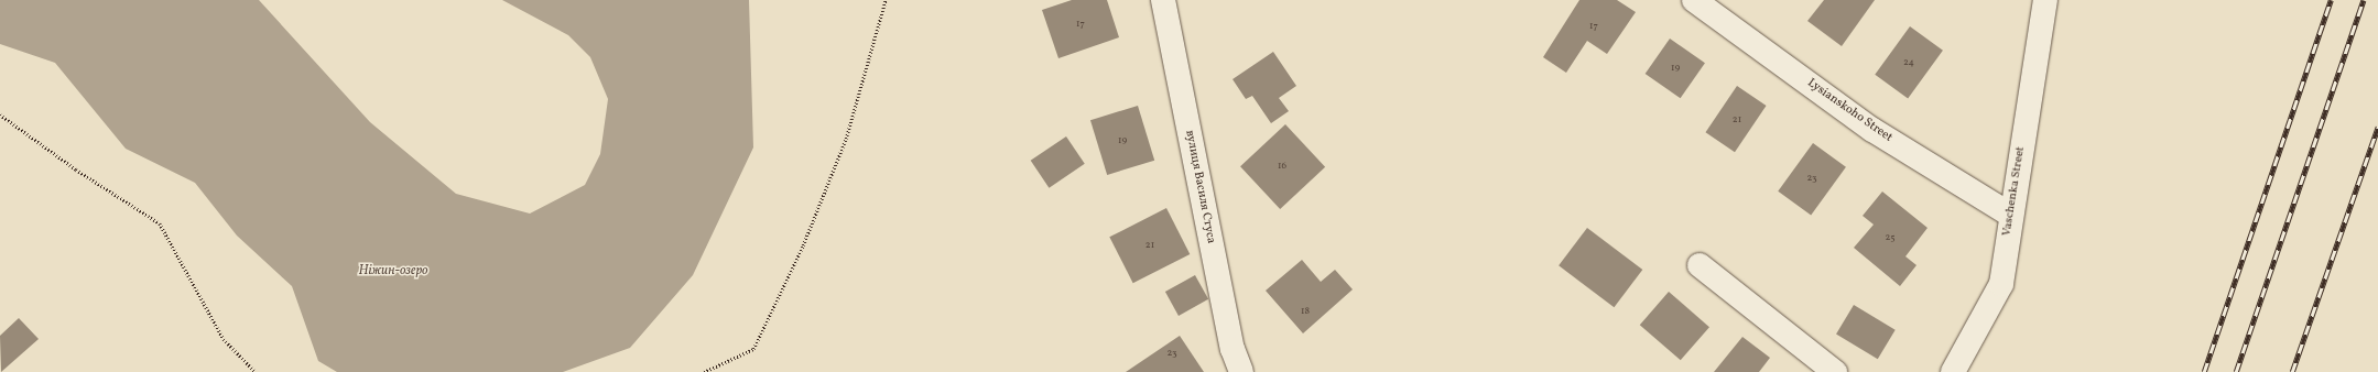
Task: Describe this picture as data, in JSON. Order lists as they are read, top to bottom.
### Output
{
  "streets": {
    "street": ["Lysianskoho Street", "вулиця Василя Стуса", "Vaschenka Street"]
  },
  "crossings": [
    ["Lysianskoho Street", "Vaschenka Street"]
  ],
  "water": ["Ніжин-озеро"],
  "house_numbers": [
    "17",
    "17",
    "24",
    "19",
    "21",
    "19",
    "16",
    "23",
    "25",
    "21",
    "18",
    "23"
  ]
}
